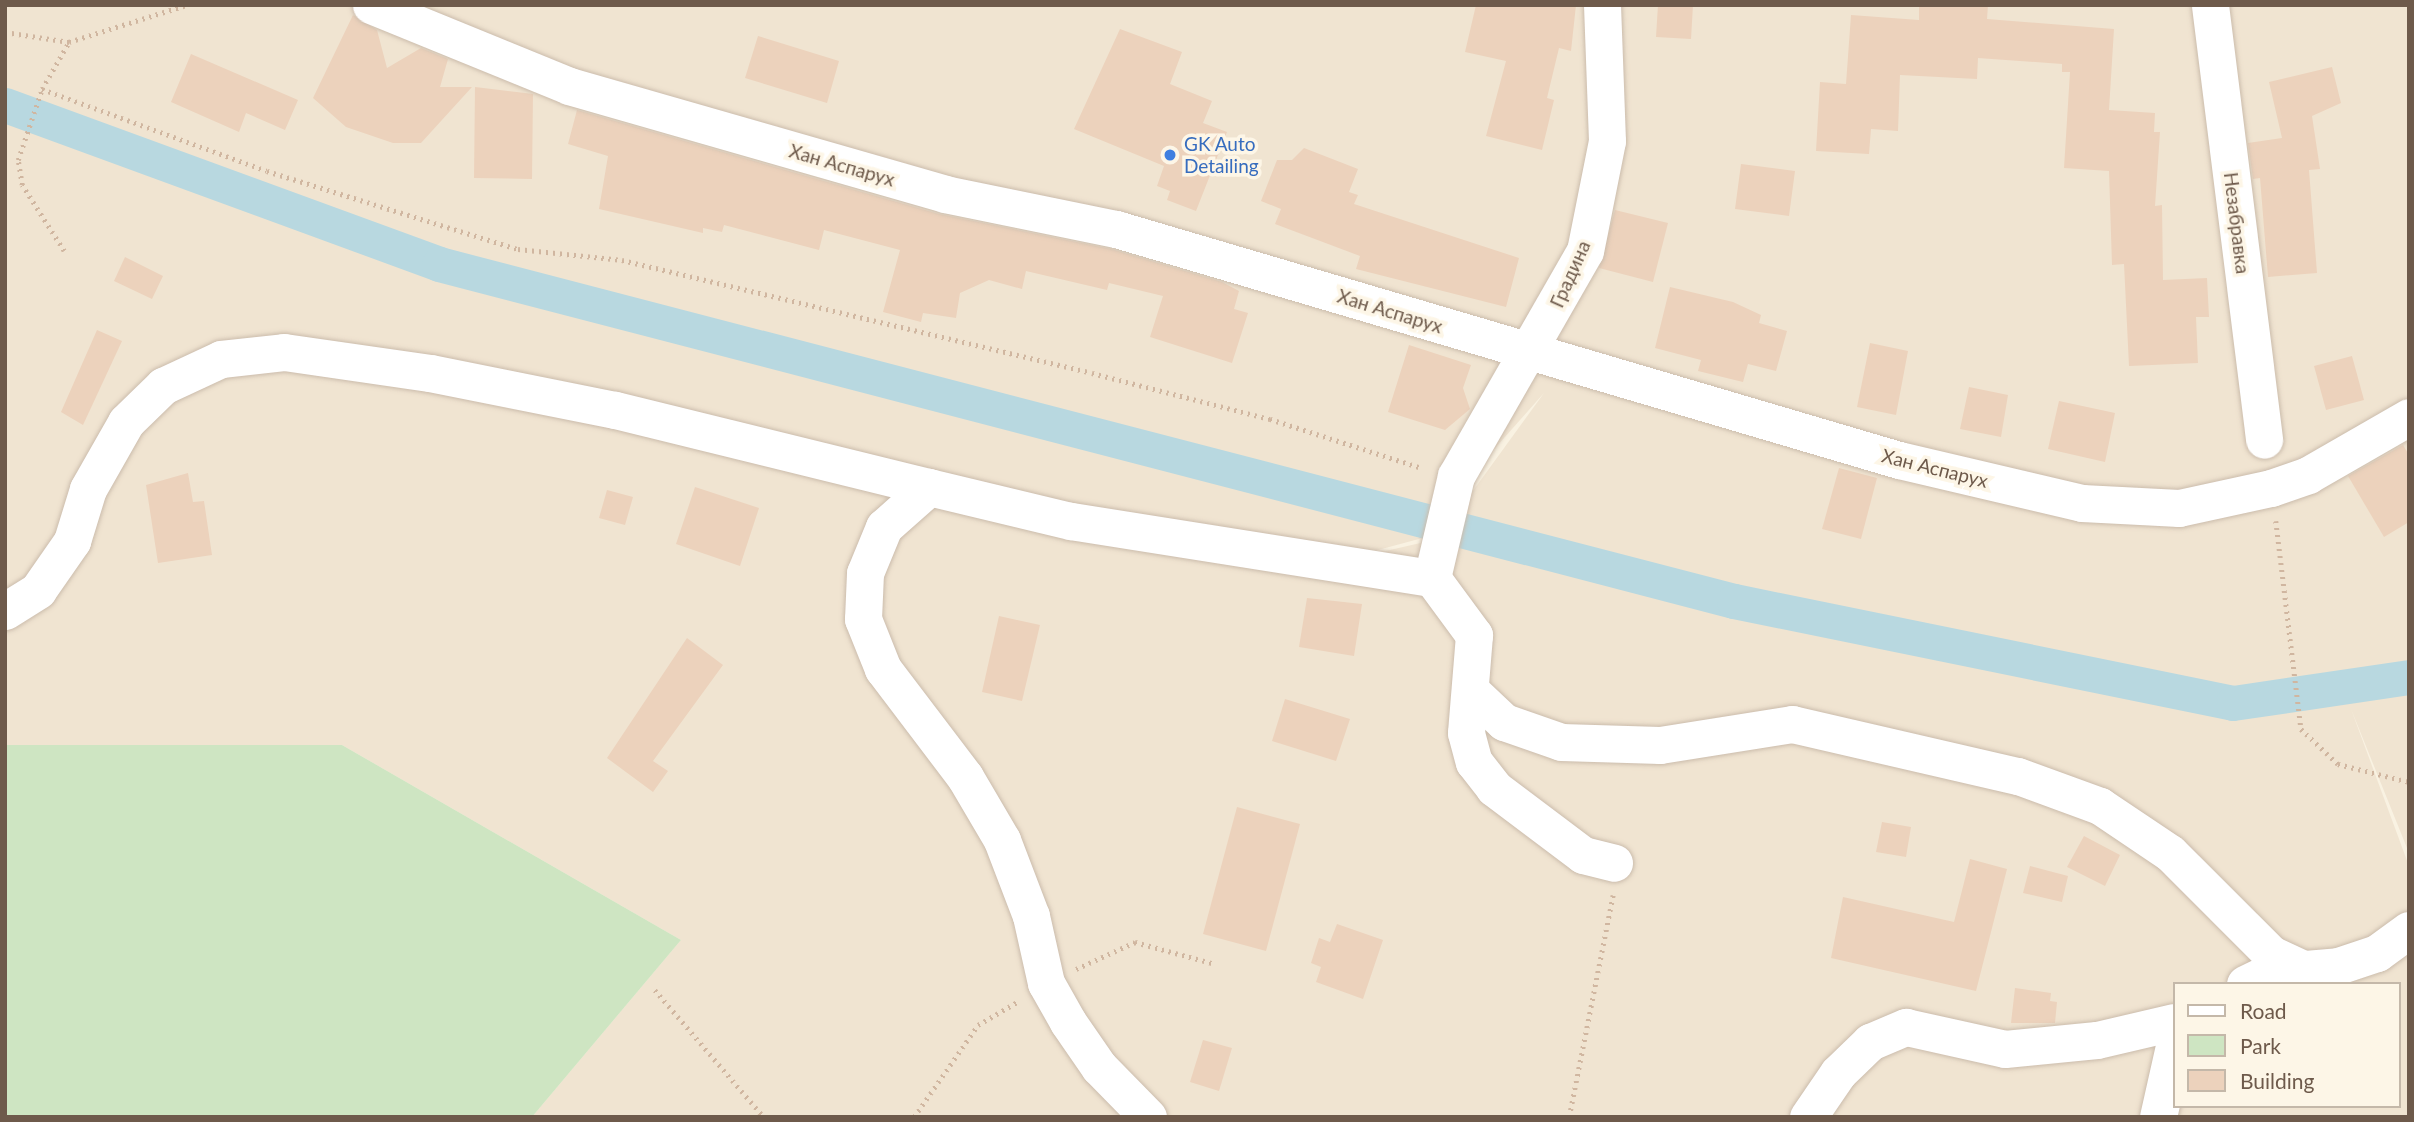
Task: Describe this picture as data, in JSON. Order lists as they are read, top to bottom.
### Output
{
  "streets": {
    "street": ["Хан Аспарух", "Незабравка", "Градина"]
  },
  "crossings": [
    ["Хан Аспарух", "Градина"]
  ],
  "places": ["GK Auto Detailing"],
  "legend": ["Road", "Park", "Building"]
}
